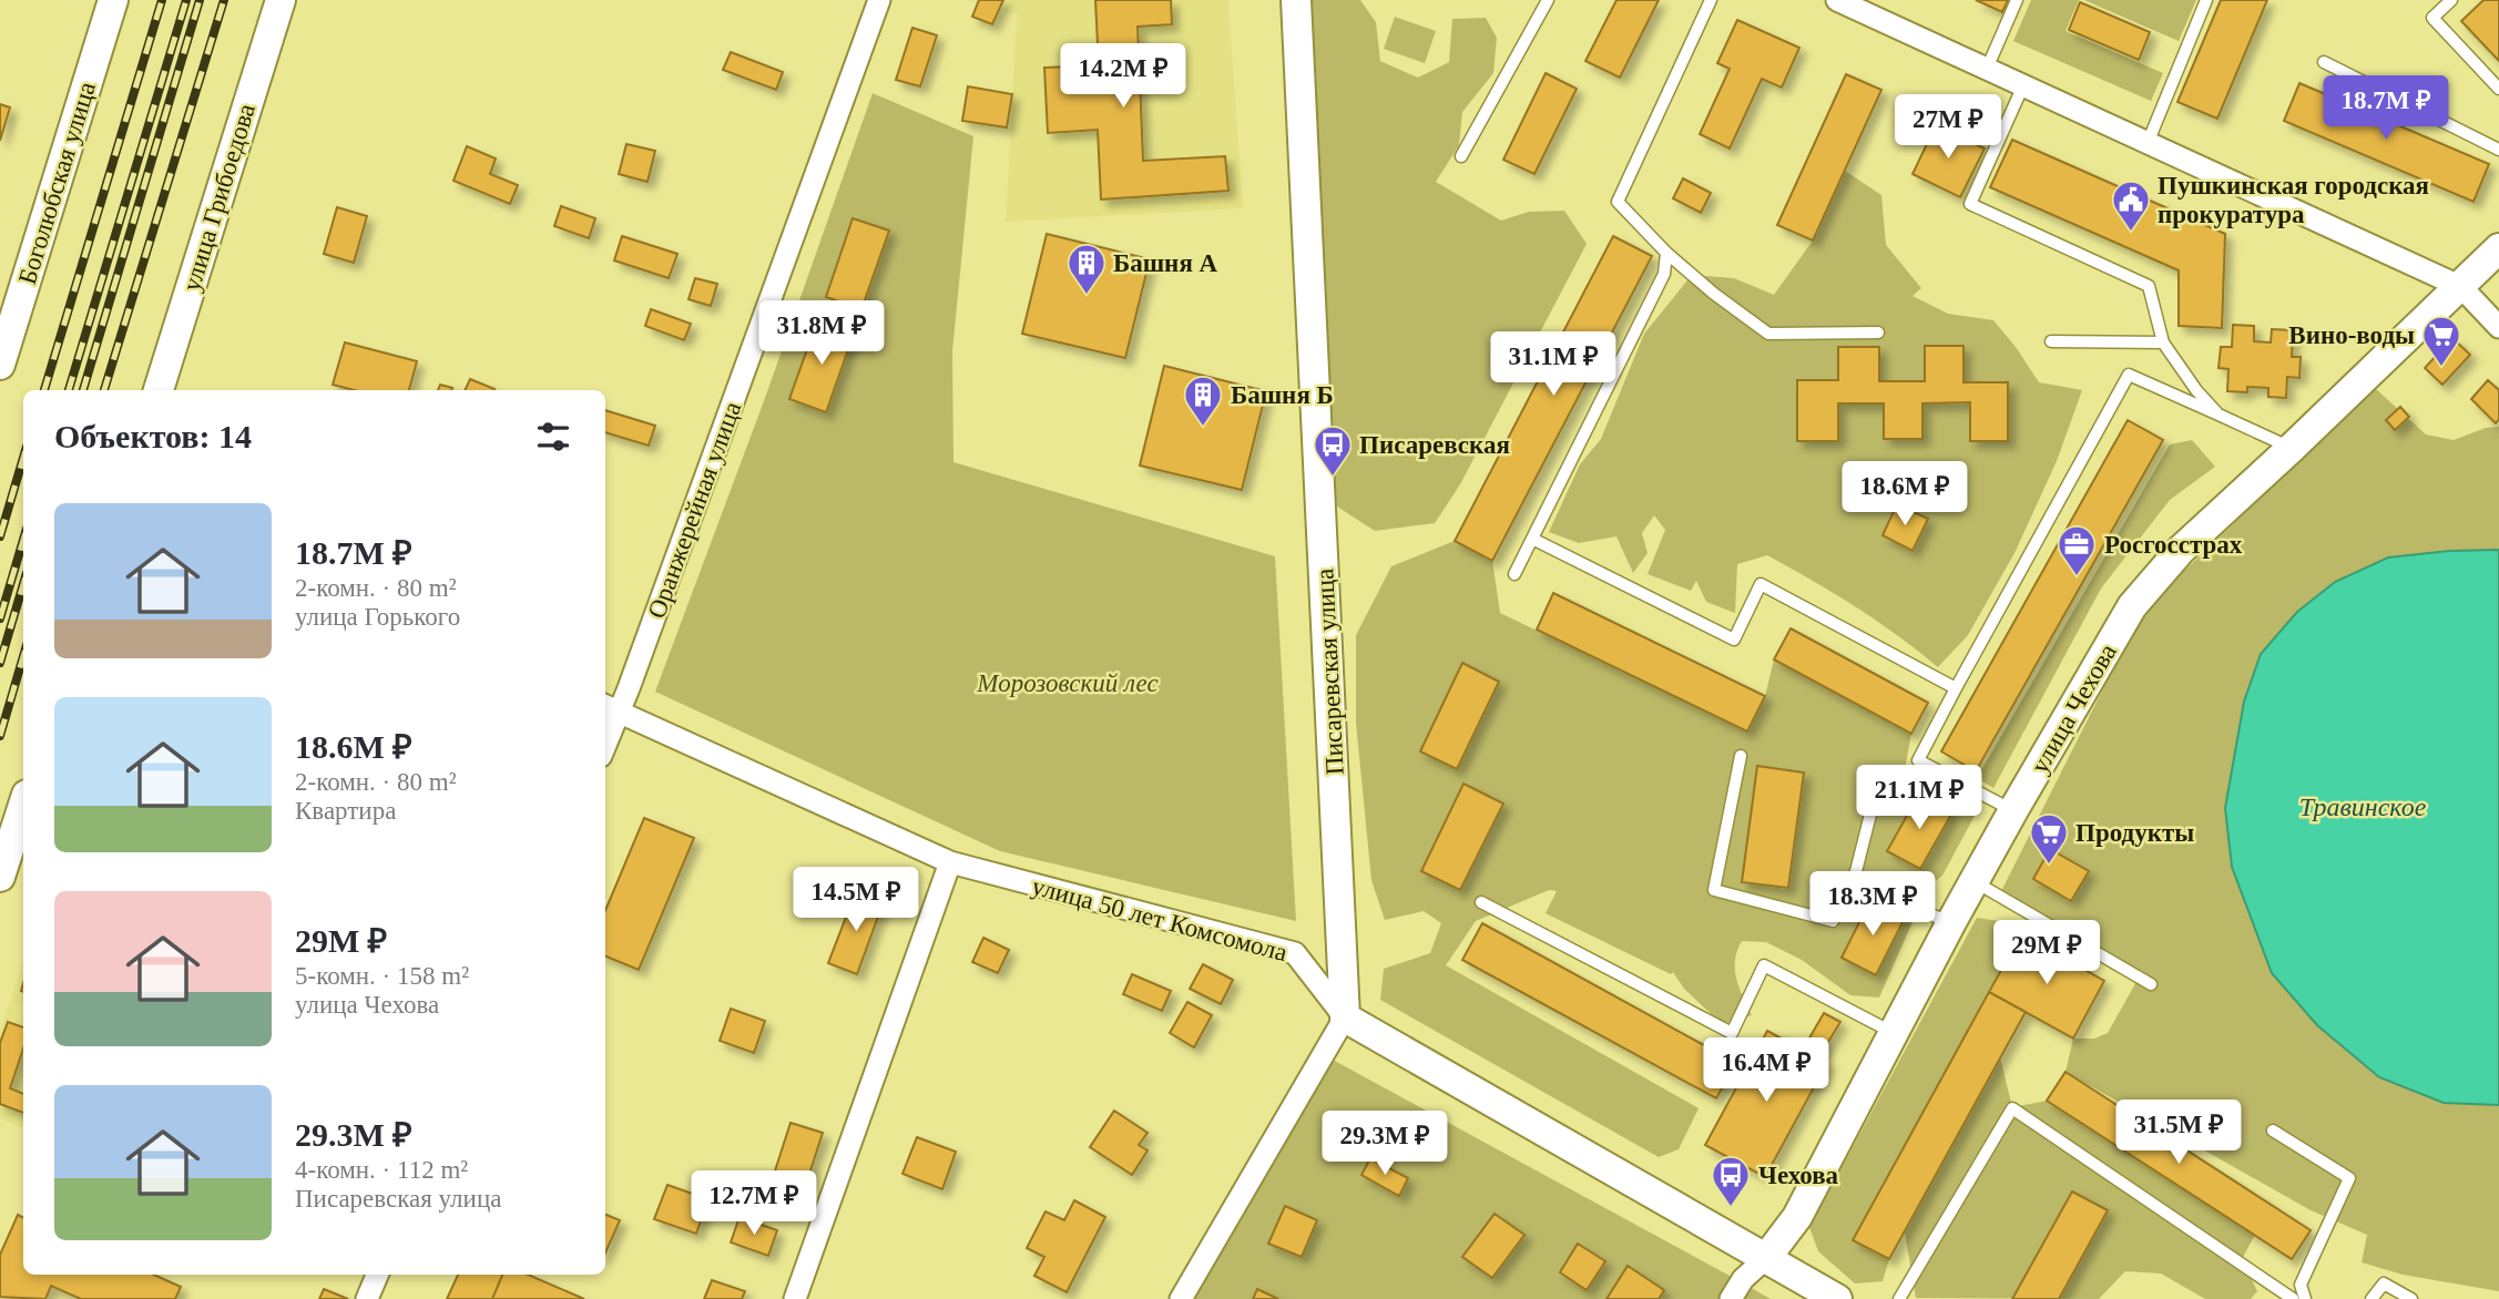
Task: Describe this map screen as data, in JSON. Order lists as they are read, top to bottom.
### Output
{
  "streets": {
    "street": [
      "Боголюбская улица",
      "улица Грибоедова",
      "Оранжерейная улица",
      "Писаревская улица",
      "улица Чехова",
      "улица 50 лет Комсомола"
    ]
  },
  "crossings": [
    ["Оранжерейная улица", "улица 50 лет Комсомола"],
    ["Писаревская улица", "улица 50 лет Комсомола"],
    ["улица Чехова", "улица 50 лет Комсомола"]
  ],
  "water": ["Травинское"],
  "parks": ["Морозовский лес"],
  "places": {
    "public building": ["Пушкинская городская прокуратура"],
    "building": ["Башня А", "Башня Б"],
    "supermarket": ["Вино-воды", "Продукты"],
    "bus stop": ["Писаревская", "Чехова"],
    "office": ["Росгосстрах"]
  },
  "page": {
    "price": [
      "14.2M ₽",
      "18.7M ₽",
      "27M ₽",
      "31.8M ₽",
      "31.1M ₽",
      "18.6M ₽",
      "21.1M ₽",
      "14.5M ₽",
      "18.3M ₽",
      "29M ₽",
      "16.4M ₽",
      "31.5M ₽",
      "29.3M ₽",
      "12.7M ₽"
    ],
    "heading": "Объектов: 14",
    "list": [
      {
        "name": "18.7M ₽",
        "note": "2-комн. · 80 m² · улица Горького"
      },
      {
        "name": "18.6M ₽",
        "note": "2-комн. · 80 m² · Квартира"
      },
      {
        "name": "29M ₽",
        "note": "5-комн. · 158 m² · улица Чехова"
      },
      {
        "name": "29.3M ₽",
        "note": "4-комн. · 112 m² · Писаревская улица"
      }
    ]
  }
}
